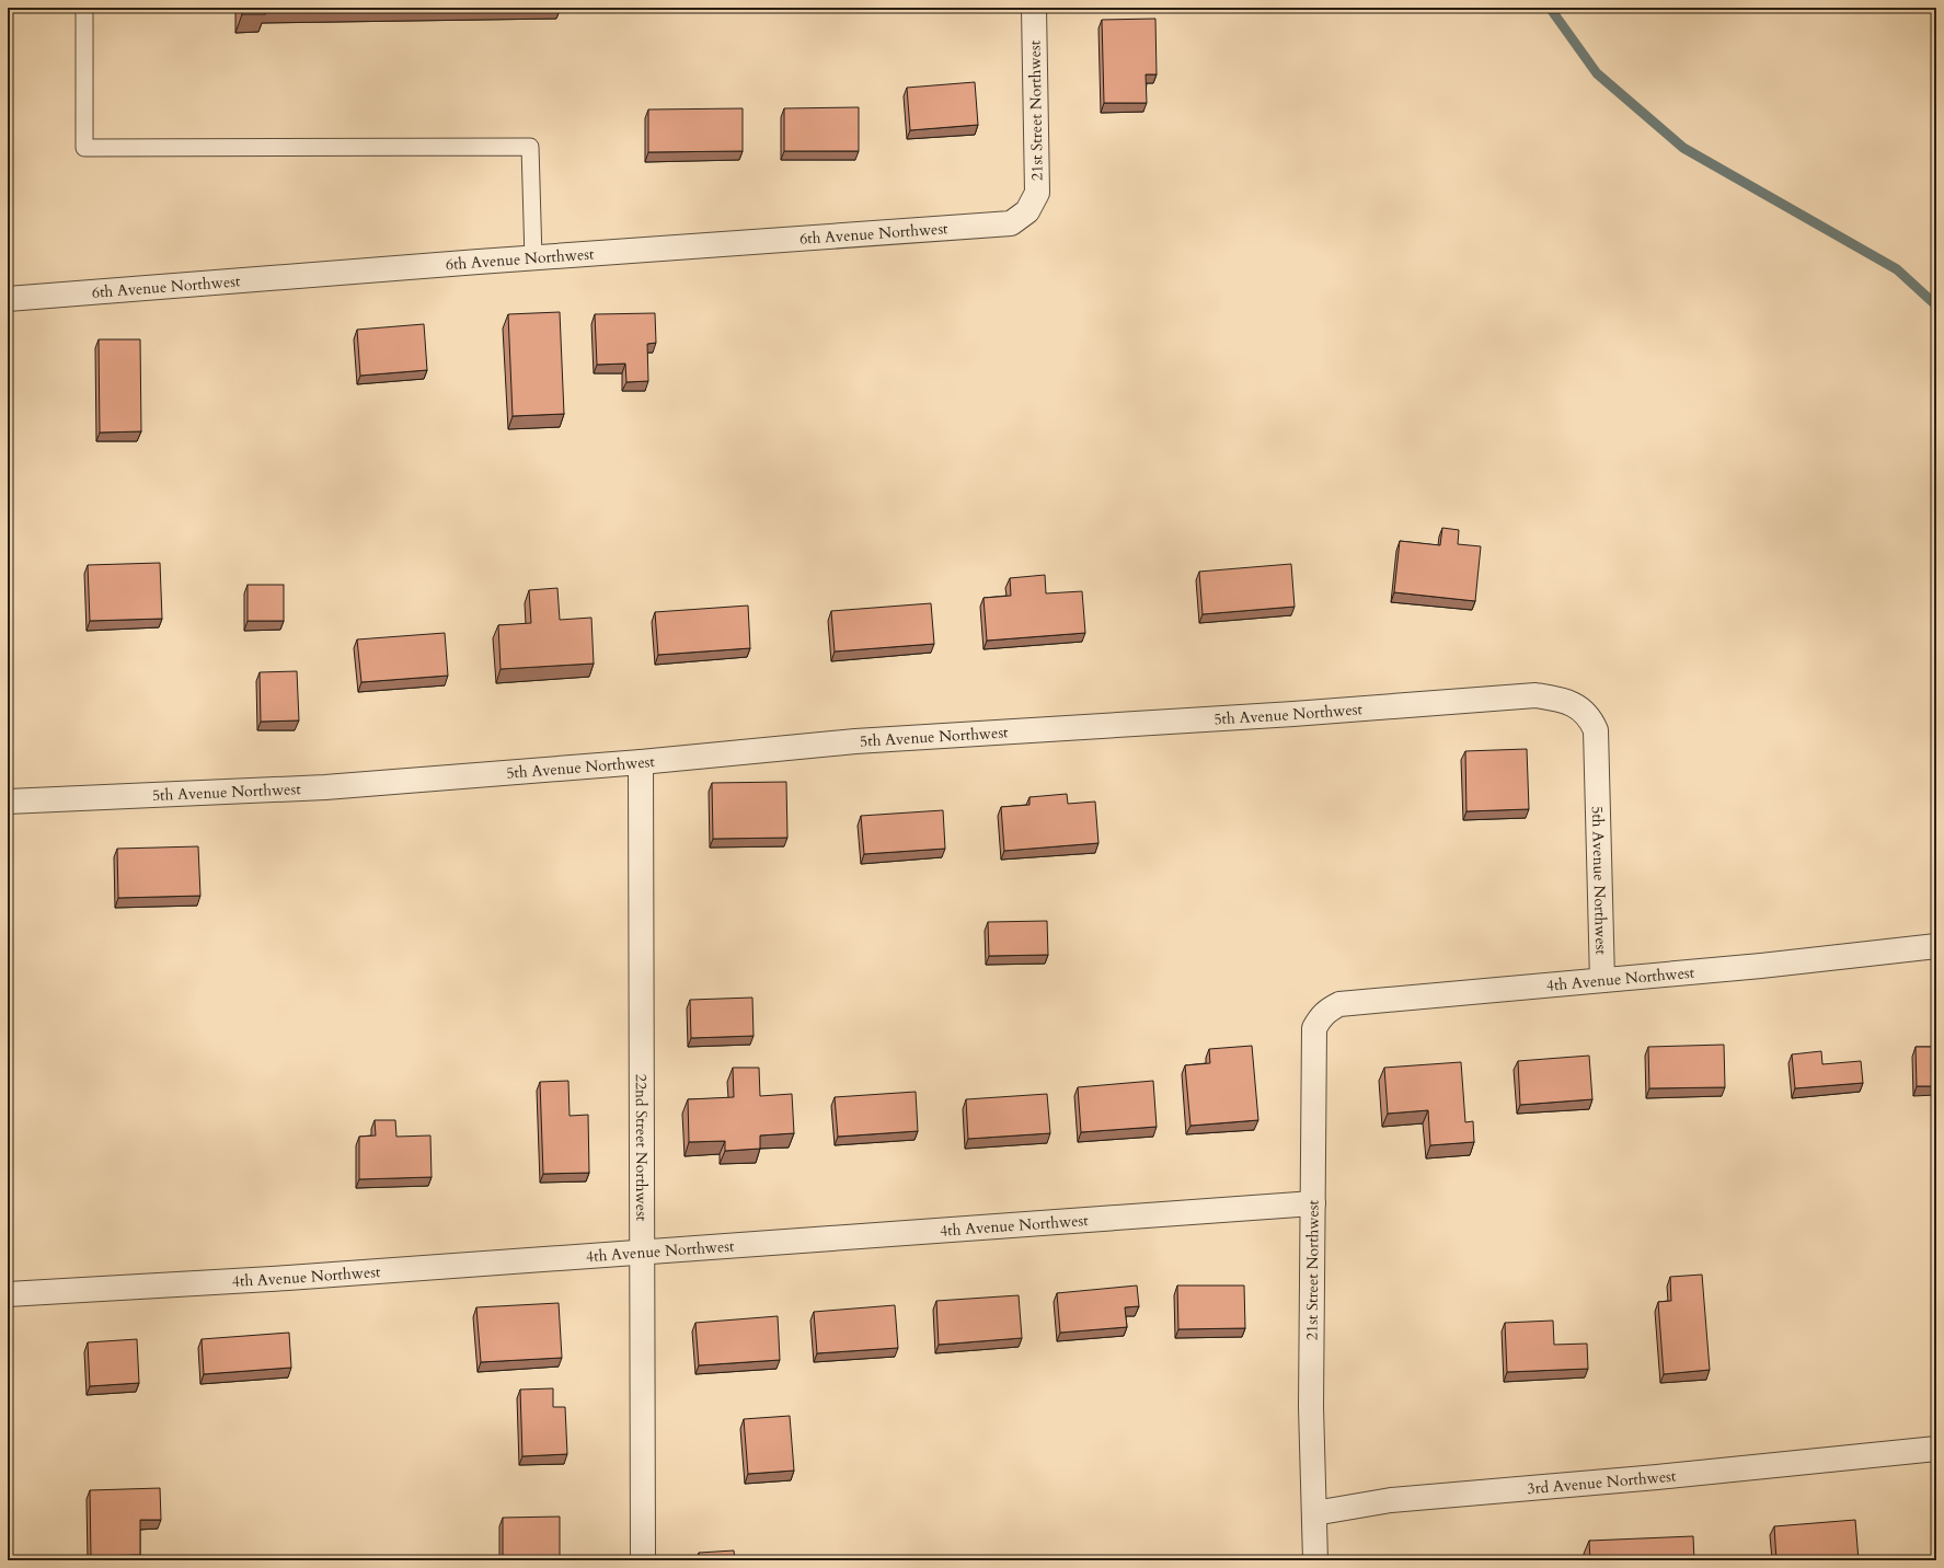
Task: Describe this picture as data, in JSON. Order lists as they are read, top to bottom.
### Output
{
  "streets": {
    "street": [
      "21st Street Northwest",
      "6th Avenue Northwest",
      "5th Avenue Northwest",
      "4th Avenue Northwest",
      "22nd Street Northwest",
      "3rd Avenue Northwest"
    ]
  },
  "crossings": [
    ["21st Street Northwest", "6th Avenue Northwest"],
    ["21st Street Northwest", "4th Avenue Northwest"],
    ["21st Street Northwest", "3rd Avenue Northwest"],
    ["5th Avenue Northwest", "4th Avenue Northwest"],
    ["5th Avenue Northwest", "22nd Street Northwest"],
    ["4th Avenue Northwest", "22nd Street Northwest"]
  ]
}
